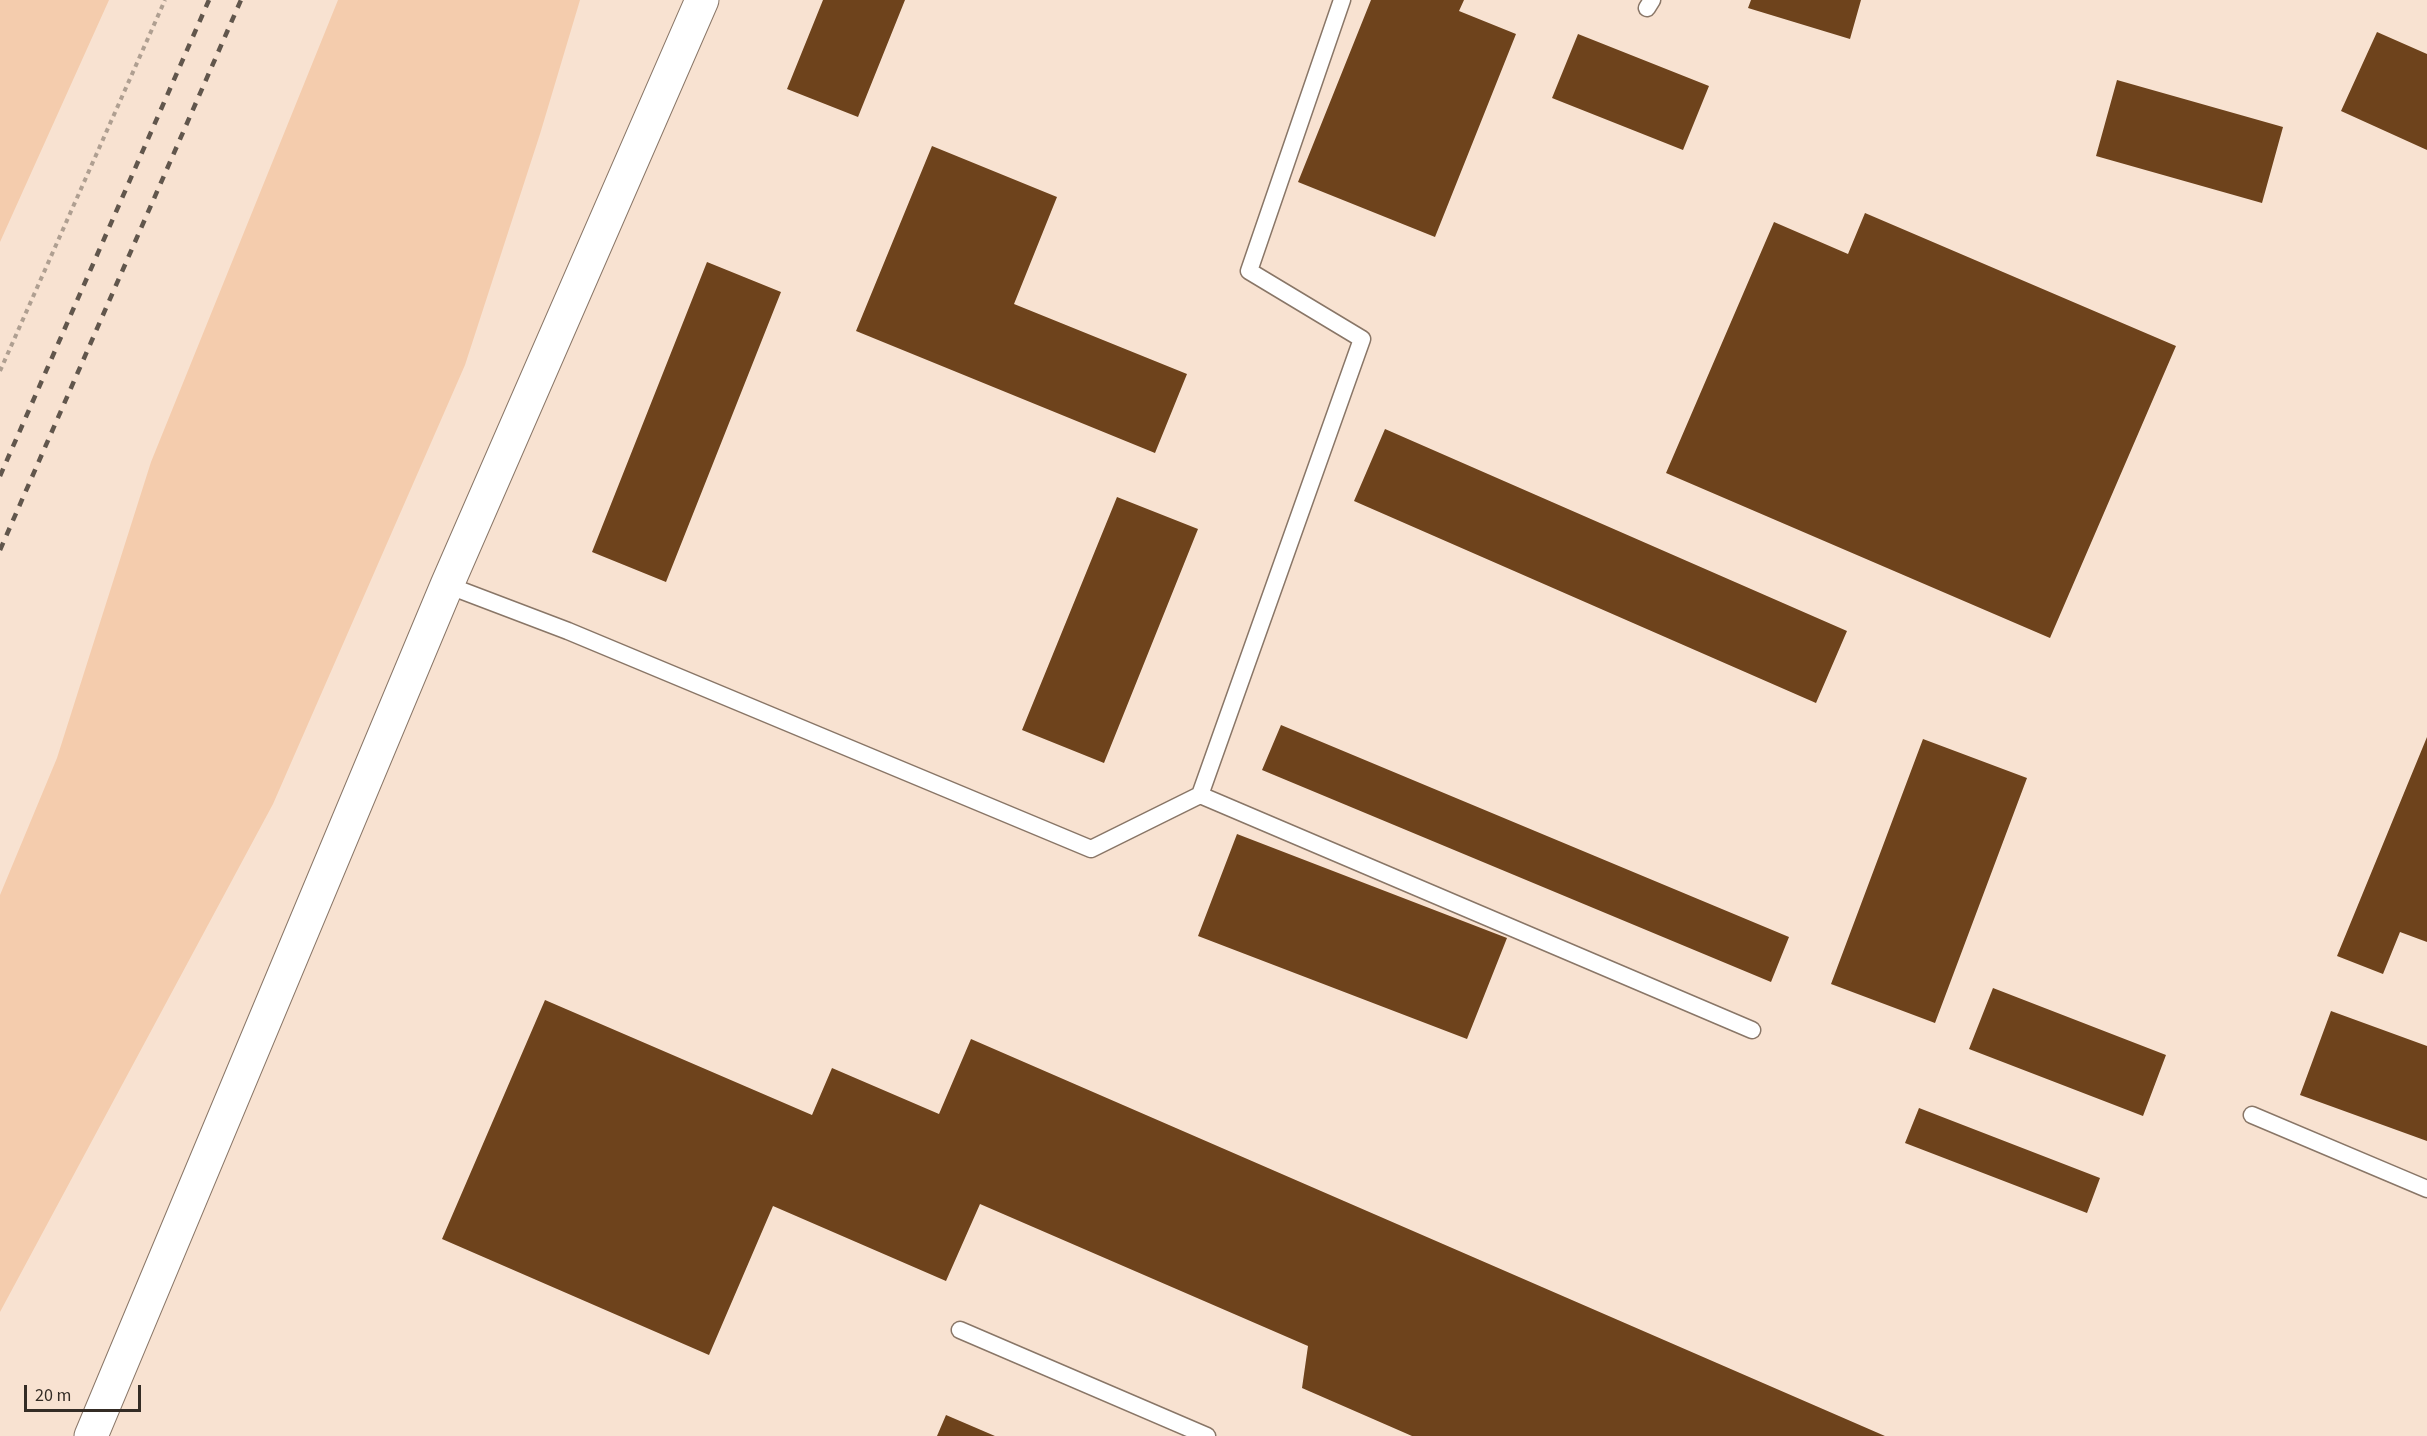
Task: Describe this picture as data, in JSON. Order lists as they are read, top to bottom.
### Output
{
  "scale_bar": "20 m"
}
